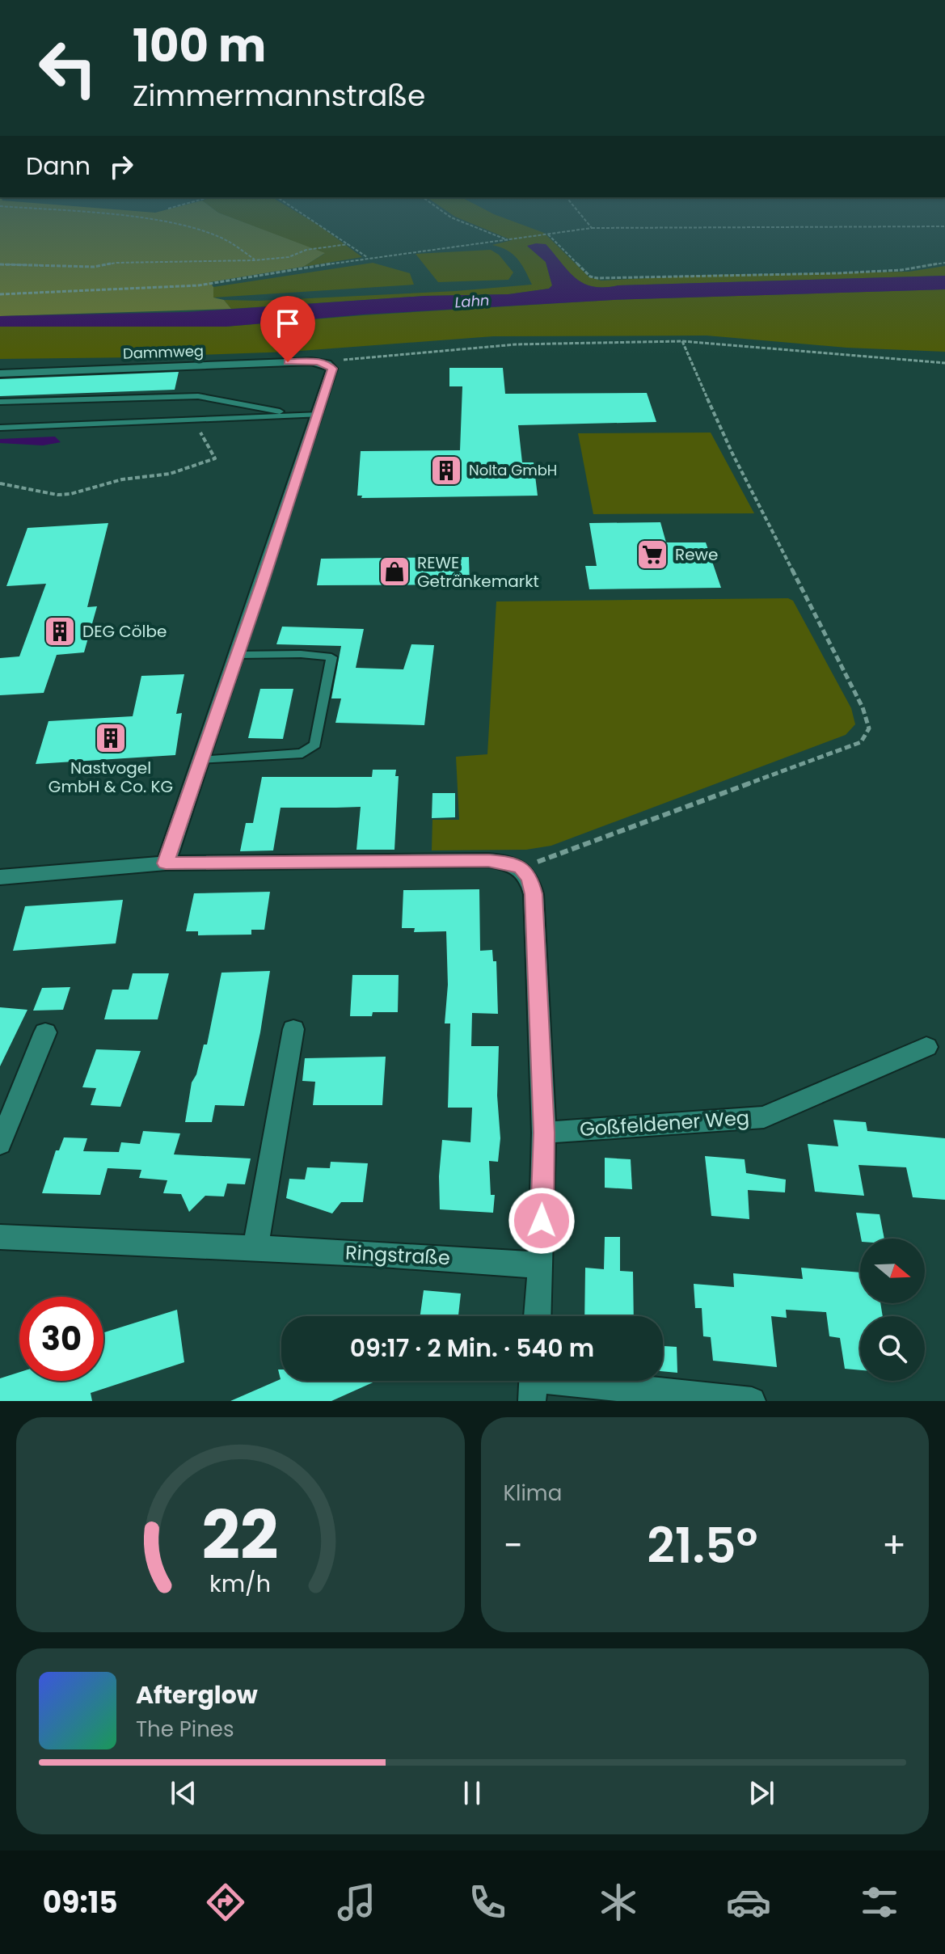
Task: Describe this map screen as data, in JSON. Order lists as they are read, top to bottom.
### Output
{
  "streets": {
    "street": ["Dammweg", "Goßfeldener Weg", "Ringstraße"]
  },
  "water": ["Lahn"],
  "places": {
    "building": ["Nolta GmbH", "DEG Cölbe", "Nastvogel GmbH & Co. KG"],
    "supermarket": ["Rewe"],
    "shop": ["REWE Getränkemarkt"]
  },
  "north": "right",
  "page": {
    "turn": ["100 m", "Zimmermannstraße"],
    "then": "Dann",
    "limit": "30",
    "trip": "09:17 · 2 Min. · 540 m",
    "tile": "Klima",
    "heat": ["−", "21.5°", "+"],
    "song": ["Afterglow", "The Pines"],
    "tabs": "09:15",
    "gauge": ["22", "km/h"]
  }
}
